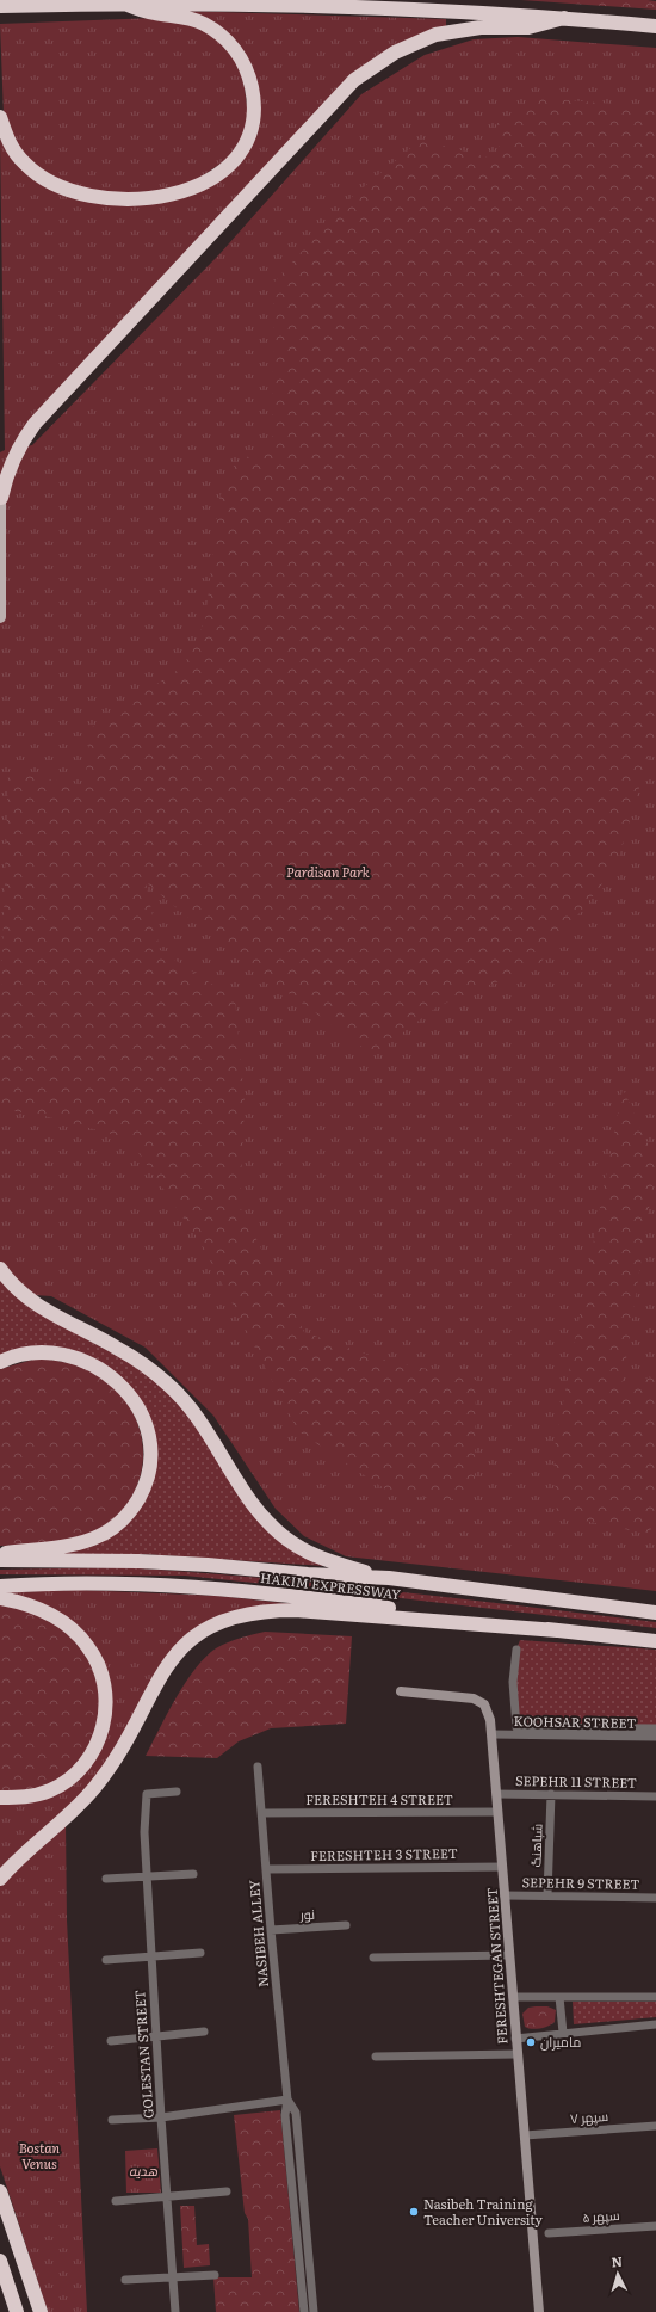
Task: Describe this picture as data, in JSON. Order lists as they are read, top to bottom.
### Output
{
  "streets": {
    "highway": ["HAKIM EXPRESSWAY"],
    "street": [
      "KOOHSAR STREET",
      "SEPEHR 11 STREET",
      "FERESHTEH 4 STREET",
      "شباهنگ",
      "FERESHTEH 3 STREET",
      "SEPEHR 9 STREET",
      "نور",
      "NASIBEH ALLEY",
      "FERESHTEGAN STREET",
      "GOLESTAN STREET",
      "سپهر ۷",
      "سپهر ۵"
    ]
  },
  "crossings": [
    ["KOOHSAR STREET", "FERESHTEGAN STREET"],
    ["SEPEHR 11 STREET", "شباهنگ"],
    ["SEPEHR 11 STREET", "FERESHTEGAN STREET"],
    ["FERESHTEH 4 STREET", "NASIBEH ALLEY"],
    ["FERESHTEH 4 STREET", "FERESHTEGAN STREET"],
    ["شباهنگ", "SEPEHR 9 STREET"],
    ["FERESHTEH 3 STREET", "NASIBEH ALLEY"],
    ["FERESHTEH 3 STREET", "FERESHTEGAN STREET"],
    ["SEPEHR 9 STREET", "FERESHTEGAN STREET"],
    ["نور", "NASIBEH ALLEY"],
    ["FERESHTEGAN STREET", "سپهر ۷"]
  ],
  "parks": ["Pardisan Park", "Bostan Venus", "هدیه"],
  "places": ["مامیران", "Nasibeh Training Teacher University"],
  "north": "top"
}
